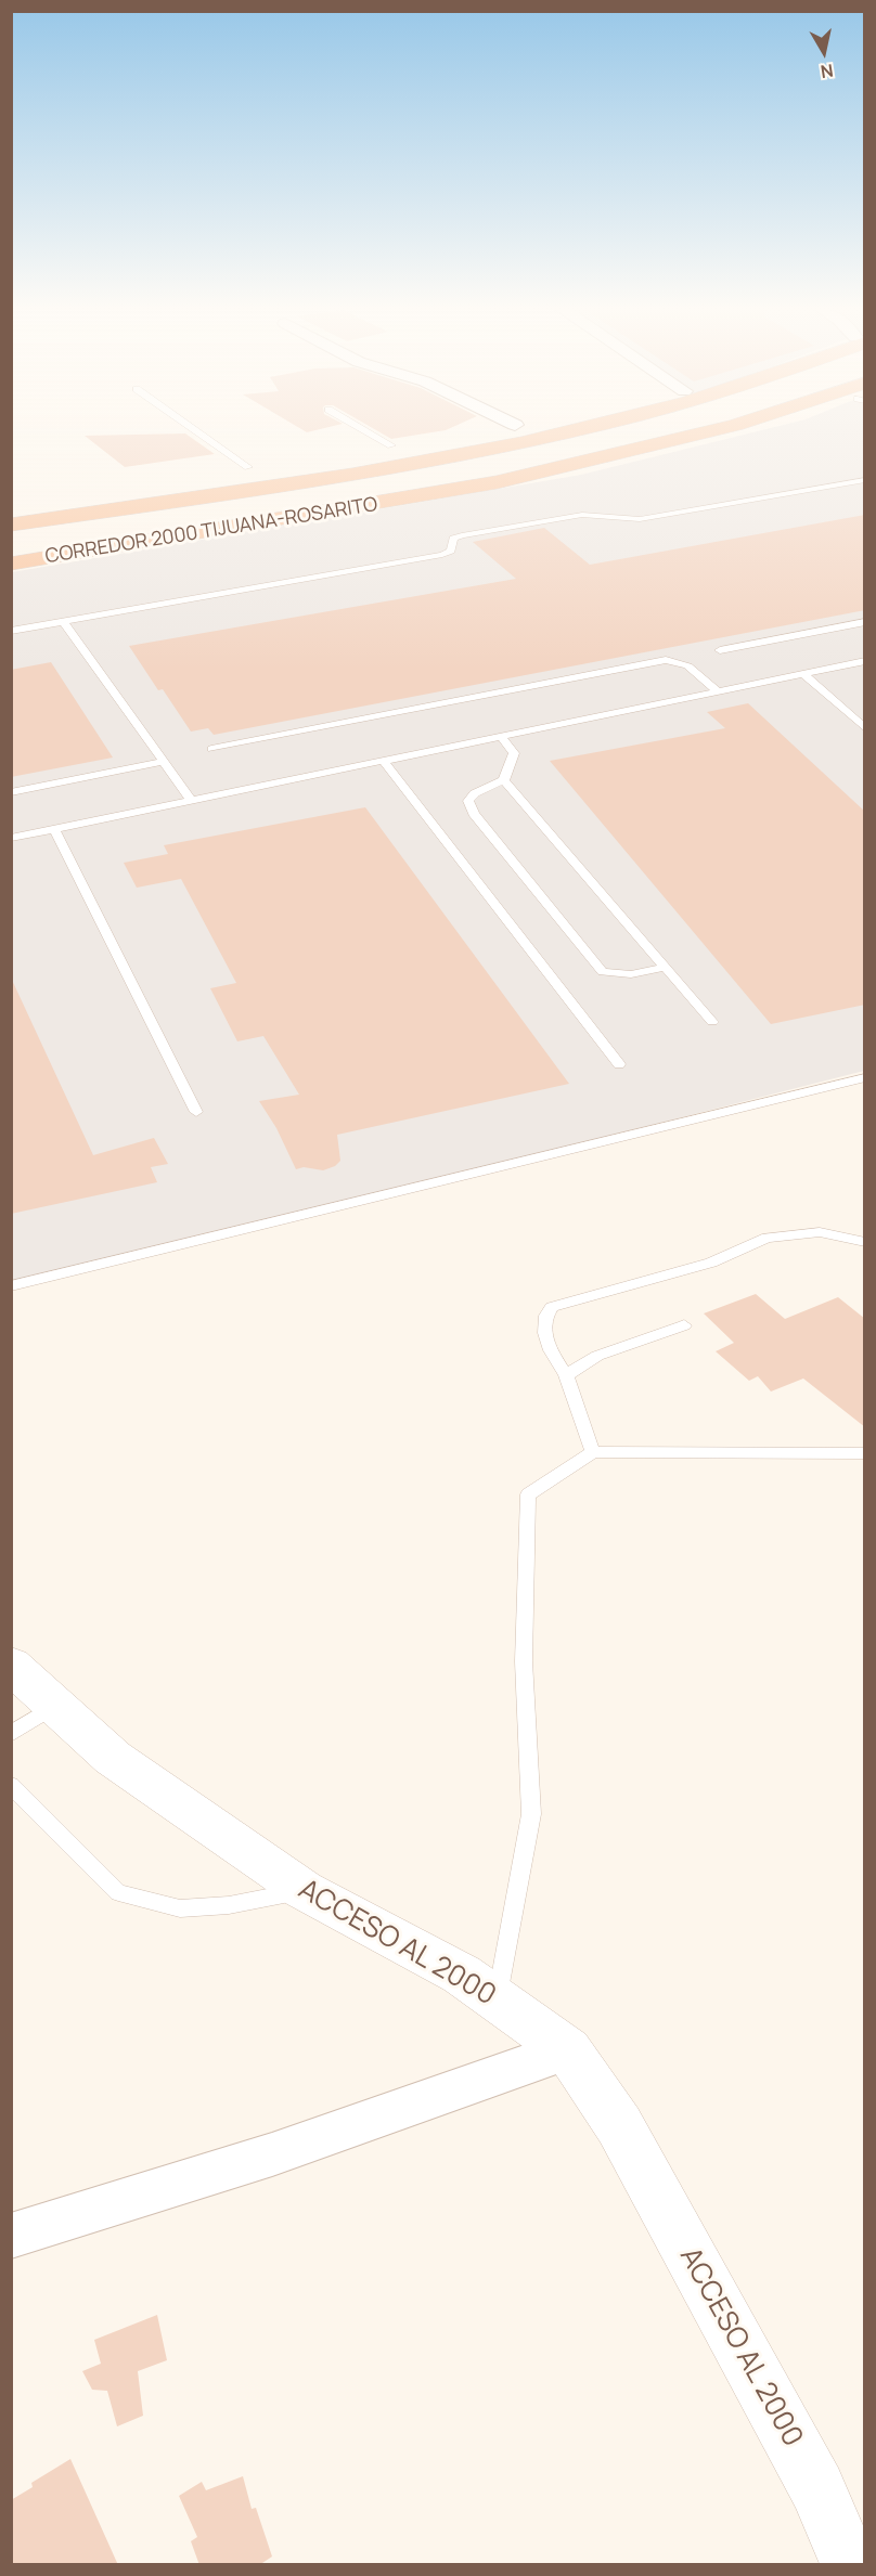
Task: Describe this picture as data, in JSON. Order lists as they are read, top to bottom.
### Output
{
  "streets": {
    "highway": ["CORREDOR 2000 TIJUANA-ROSARITO"],
    "street": ["ACCESO AL 2000"]
  },
  "north": "bottom"
}
